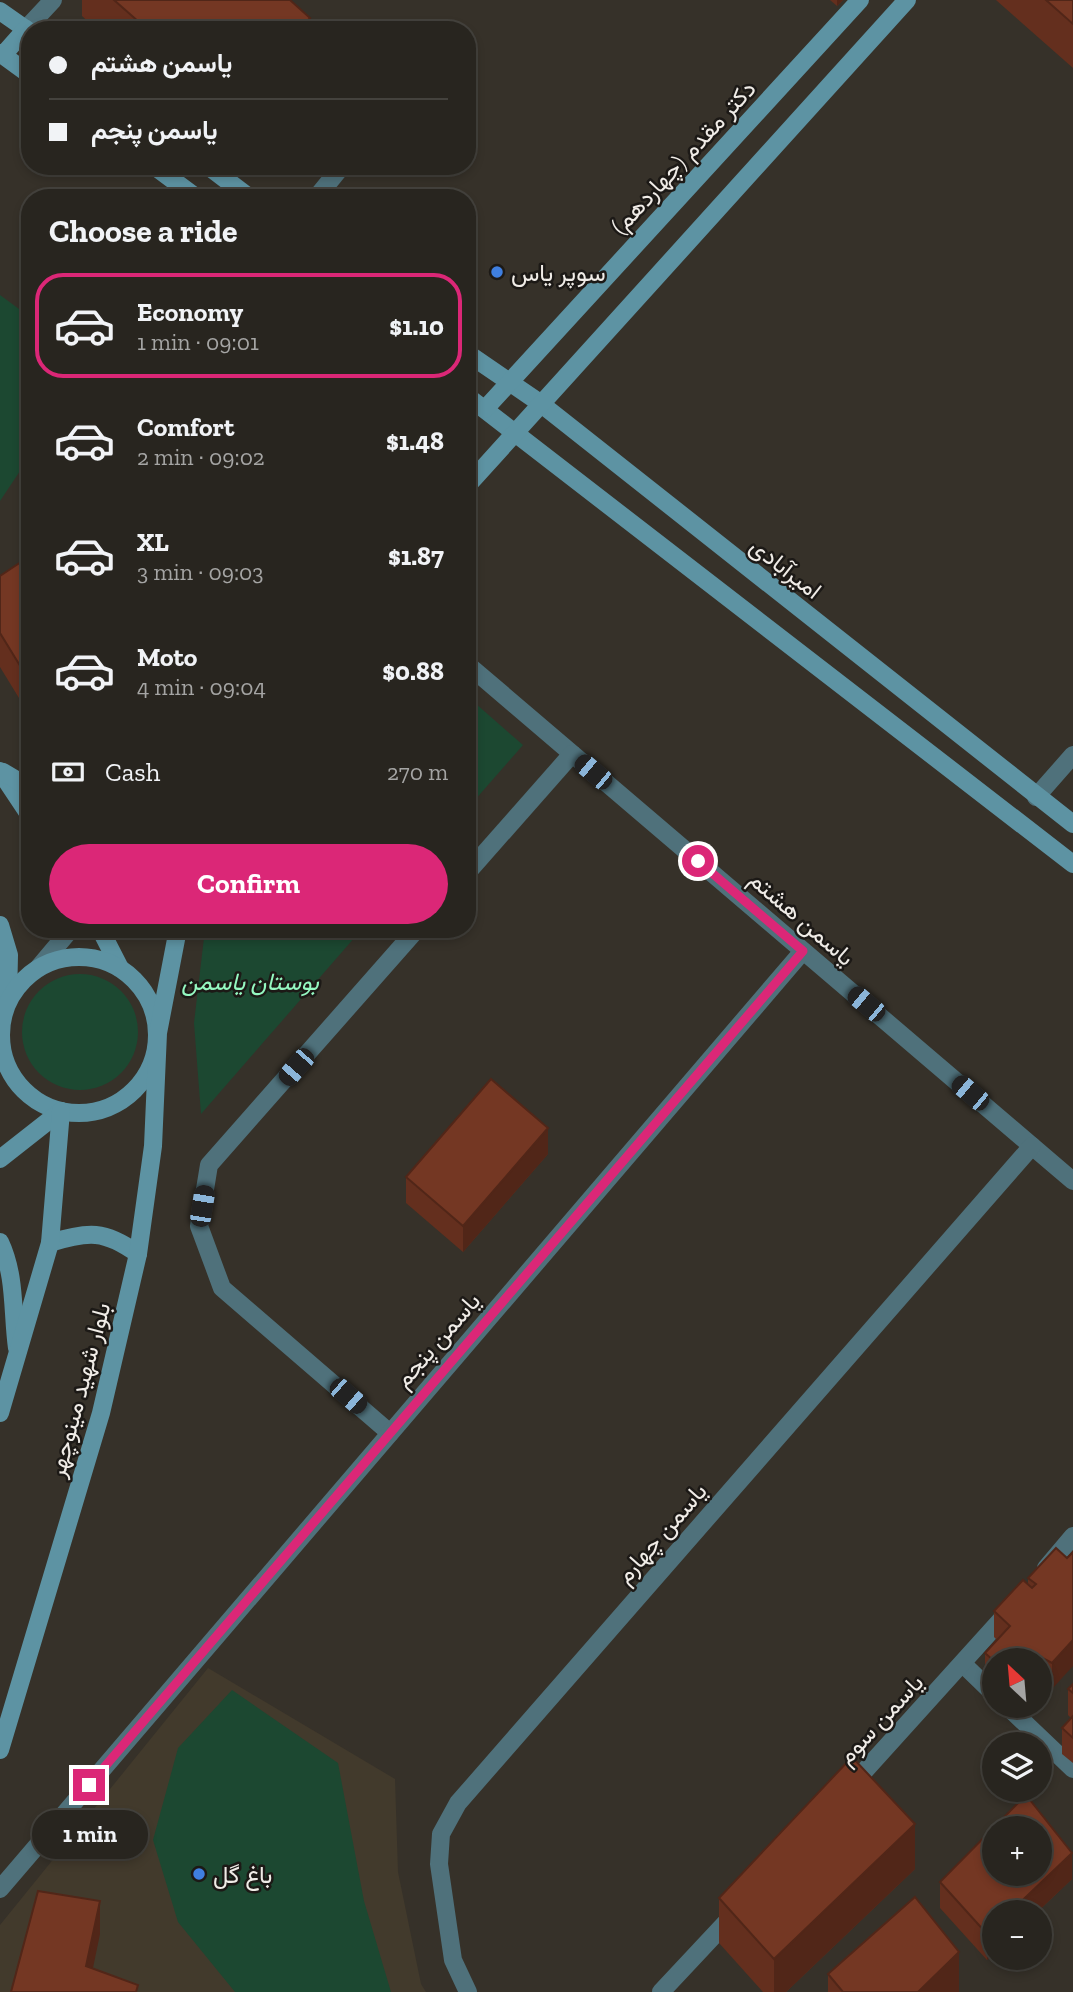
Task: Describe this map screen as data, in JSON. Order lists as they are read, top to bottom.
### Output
{
  "streets": {
    "street": [
      "دکتر مقدم (چهاردهم)",
      "امیرآبادی",
      "یاسمن هشتم",
      "یاسمن پنجم",
      "بلوار شهید مینوچهر",
      "یاسمن چهارم",
      "یاسمن سوم"
    ]
  },
  "crossings": [
    ["دکتر مقدم (چهاردهم)", "امیرآبادی"],
    ["یاسمن هشتم", "یاسمن پنجم"],
    ["یاسمن هشتم", "یاسمن چهارم"]
  ],
  "parks": ["بوستان یاسمن"],
  "places": ["سوپر یاس", "باغ گل"],
  "north": "top left",
  "page": {
    "banner": ["یاسمن هشتم", "یاسمن پنجم"],
    "heading": "Choose a ride",
    "list": [
      {
        "name": "Economy",
        "note": "1 min · 09:01",
        "value": "$1.10"
      },
      {
        "name": "Comfort",
        "note": "2 min · 09:02",
        "value": "$1.48"
      },
      {
        "name": "XL",
        "note": "3 min · 09:03",
        "value": "$1.87"
      },
      {
        "name": "Moto",
        "note": "4 min · 09:04",
        "value": "$0.88"
      }
    ],
    "pay": ["Cash", "270 m"],
    "buttons": "Confirm",
    "map_buttons": ["+", "−"],
    "bubble": "1 min"
  }
}
